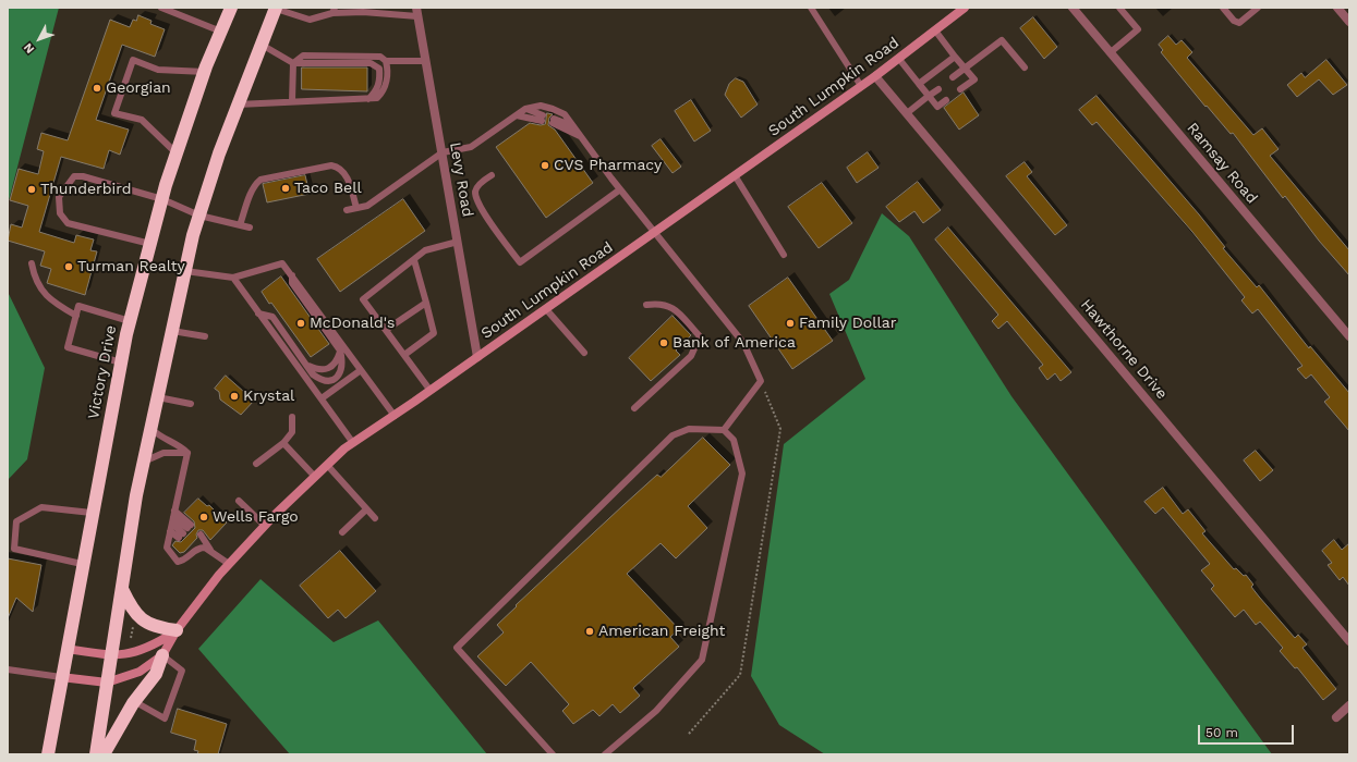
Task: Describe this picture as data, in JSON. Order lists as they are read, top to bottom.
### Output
{
  "streets": {
    "highway": ["Victory Drive"],
    "main road": ["South Lumpkin Road"],
    "street": ["Ramsay Road", "Levy Road", "Hawthorne Drive"]
  },
  "crossings": [
    ["South Lumpkin Road", "Levy Road"],
    ["South Lumpkin Road", "Hawthorne Drive"],
    ["South Lumpkin Road", "Victory Drive"]
  ],
  "places": [
    "Georgian",
    "CVS Pharmacy",
    "Taco Bell",
    "Thunderbird",
    "Turman Realty",
    "McDonald's",
    "Family Dollar",
    "Bank of America",
    "Krystal",
    "Wells Fargo",
    "American Freight"
  ],
  "scale_bar": "50 m",
  "north": "bottom left"
}
